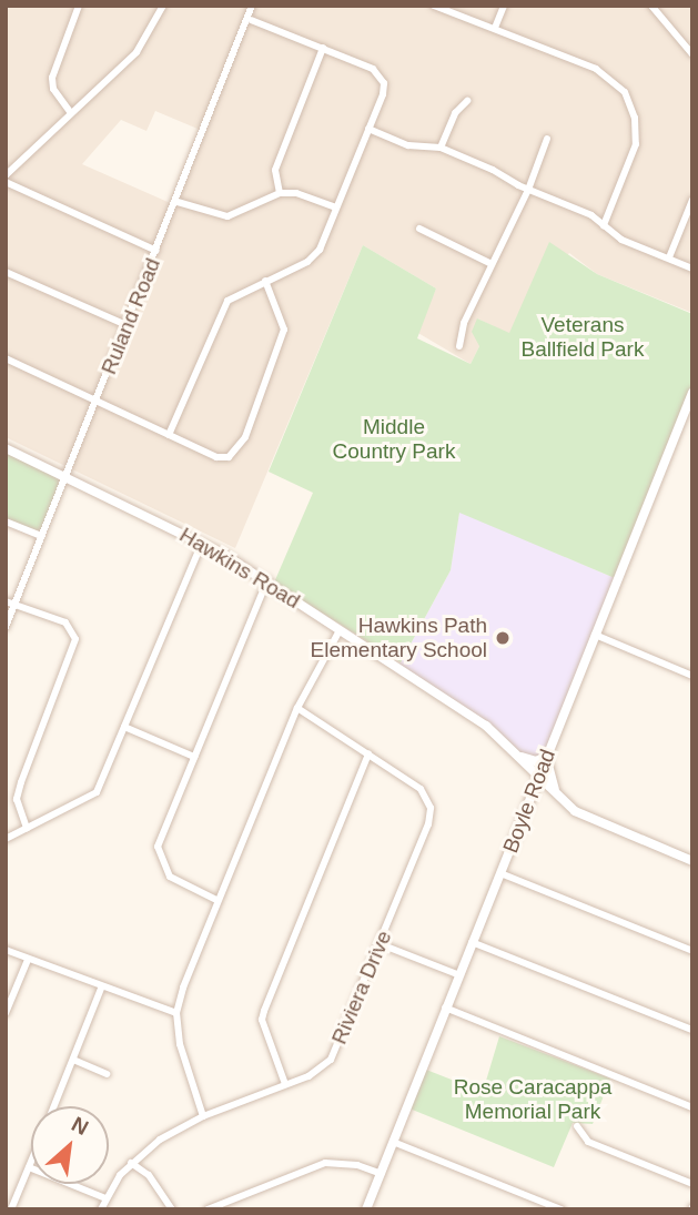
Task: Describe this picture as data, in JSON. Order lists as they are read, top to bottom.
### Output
{
  "streets": {
    "street": [
      "Ruland Road",
      "Hawkins Road",
      "Boyle Road",
      "Riviera Drive"
    ]
  },
  "crossings": [
    ["Ruland Road", "Hawkins Road"],
    ["Hawkins Road", "Boyle Road"]
  ],
  "parks": ["Veterans Ballfield Park", "Middle Country Park", "Rose Caracappa Memorial Park"],
  "places": ["Hawkins Path Elementary School"],
  "north": "top right"
}
